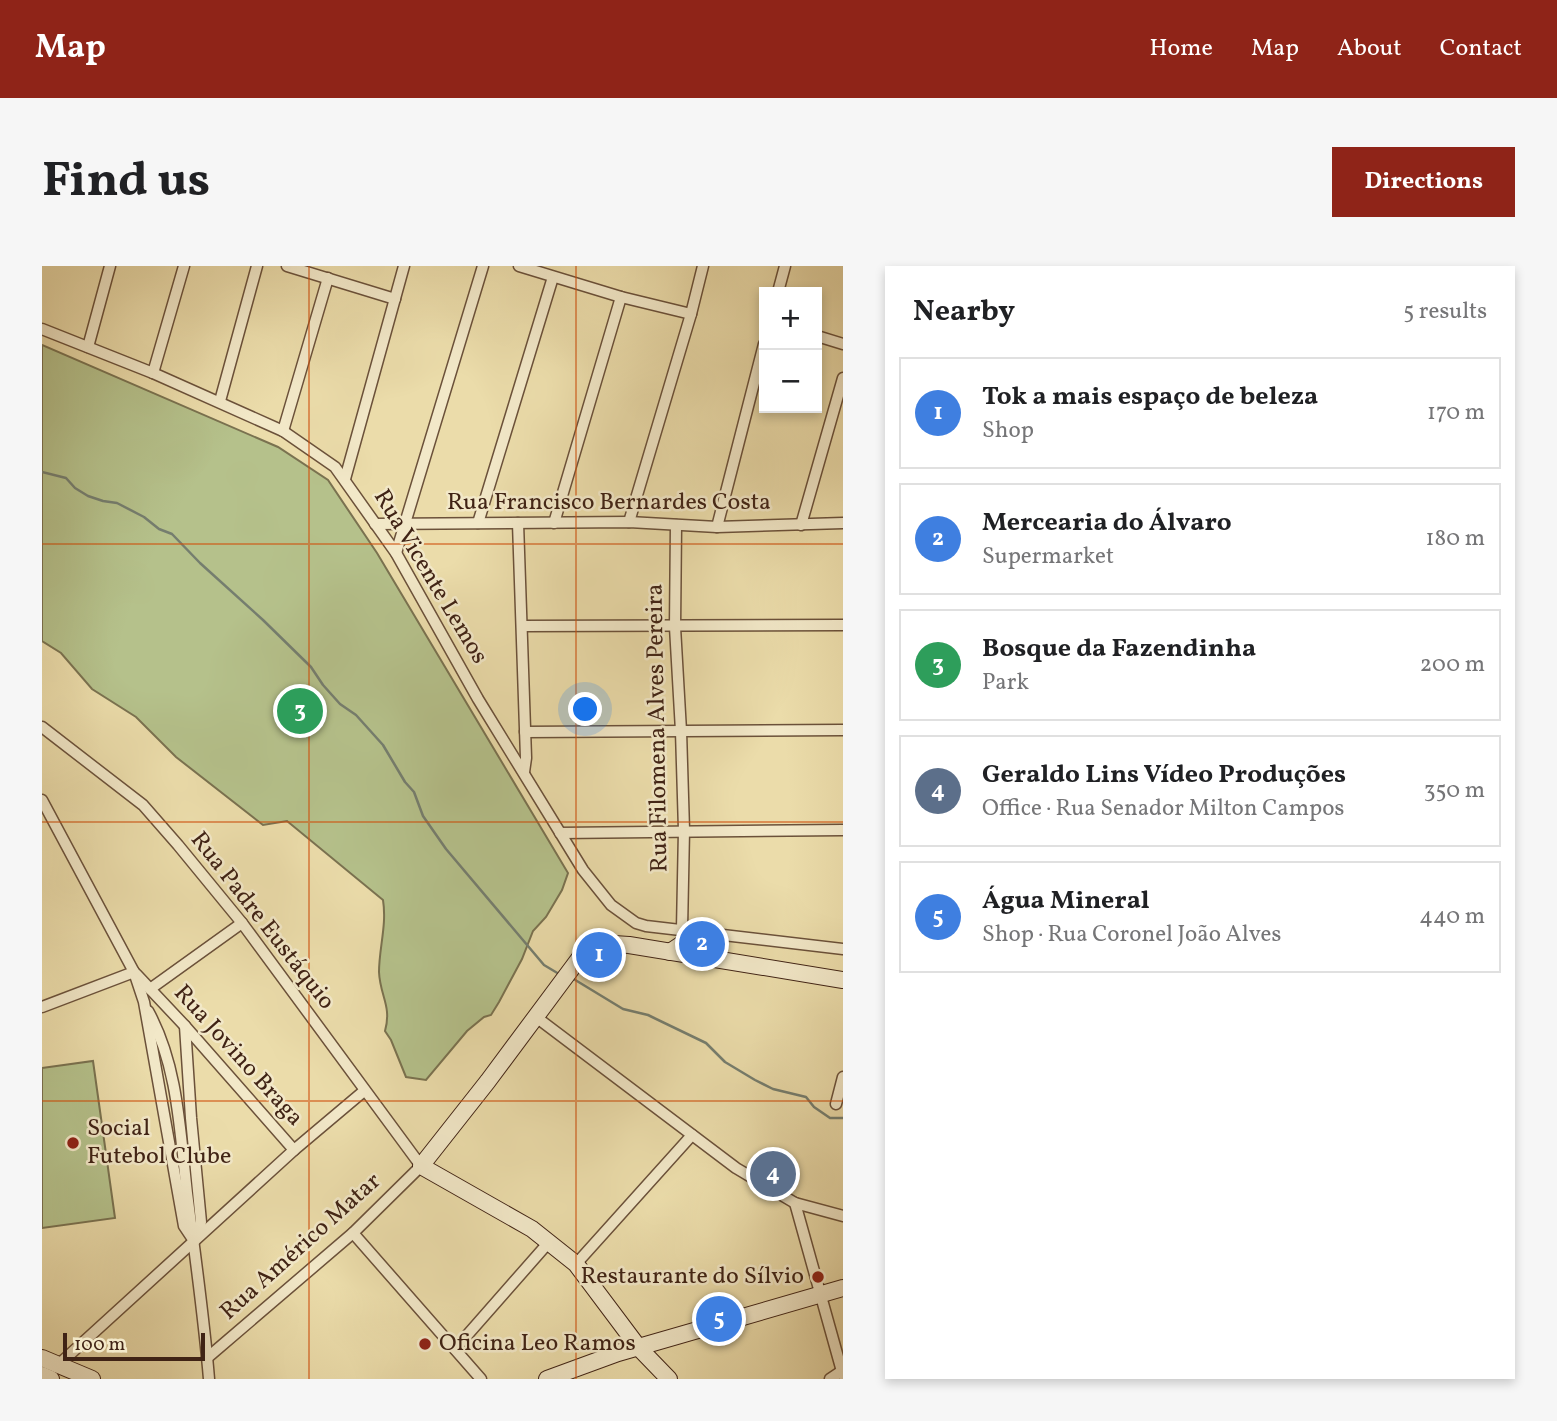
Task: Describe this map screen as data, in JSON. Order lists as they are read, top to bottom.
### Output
{
  "streets": {
    "street": [
      "Rua Francisco Bernardes Costa",
      "Rua Vicente Lemos",
      "Rua Filomena Alves Pereira",
      "Rua Padre Eustáquio",
      "Rua Jovino Braga",
      "Rua Américo Matar"
    ]
  },
  "crossings": [
    ["Rua Francisco Bernardes Costa", "Rua Vicente Lemos"],
    ["Rua Francisco Bernardes Costa", "Rua Filomena Alves Pereira"],
    ["Rua Vicente Lemos", "Rua Filomena Alves Pereira"],
    ["Rua Padre Eustáquio", "Rua Américo Matar"]
  ],
  "places": ["Social Futebol Clube", "Restaurante do Sílvio", "Oficina Leo Ramos"],
  "scale_bar": "100 m",
  "page": {
    "header": "Map",
    "nav": [
      "Home",
      "Map",
      "About",
      "Contact"
    ],
    "buttons": "Directions",
    "title": "Find us",
    "heading": ["Nearby", "5 results"],
    "map_buttons": ["+", "−"],
    "list": [
      {
        "mark": "1",
        "name": "Tok a mais espaço de beleza",
        "note": "Shop",
        "value": "170 m"
      },
      {
        "mark": "2",
        "name": "Mercearia do Álvaro",
        "note": "Supermarket",
        "value": "180 m"
      },
      {
        "mark": "3",
        "name": "Bosque da Fazendinha",
        "note": "Park",
        "value": "200 m"
      },
      {
        "mark": "4",
        "name": "Geraldo Lins Vídeo Produções",
        "note": "Office · Rua Senador Milton Campos",
        "value": "350 m"
      },
      {
        "mark": "5",
        "name": "Água Mineral",
        "note": "Shop · Rua Coronel João Alves",
        "value": "440 m"
      }
    ],
    "pins": [
      "3",
      "2",
      "1",
      "4",
      "5"
    ],
    "scale": "100 m"
  }
}
